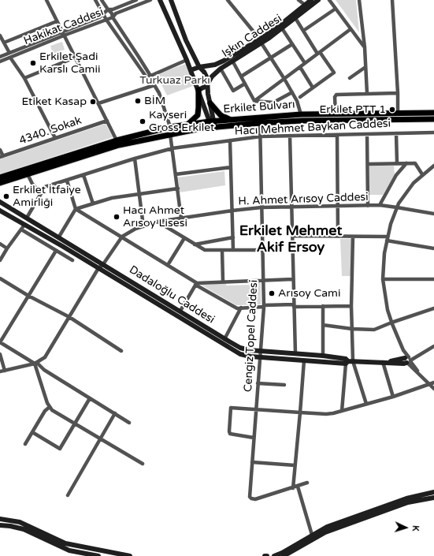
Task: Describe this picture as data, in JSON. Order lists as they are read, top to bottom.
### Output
{
  "streets": {
    "main road": ["Erkilet Bulvarı"],
    "street": [
      "Hakikat Caddesi",
      "Işkın Caddesi",
      "Hacı Mehmet Baykan Caddesi",
      "4340. Sokak",
      "H. Ahmet Arısoy Caddesi",
      "Dadaloğlu Caddesi",
      "Cengiz Topel Caddesi"
    ]
  },
  "crossings": [
    ["Erkilet Bulvarı", "Cengiz Topel Caddesi"],
    ["Hacı Mehmet Baykan Caddesi", "Dadaloğlu Caddesi"],
    ["Hacı Mehmet Baykan Caddesi", "Cengiz Topel Caddesi"],
    ["H. Ahmet Arısoy Caddesi", "Dadaloğlu Caddesi"],
    ["H. Ahmet Arısoy Caddesi", "Cengiz Topel Caddesi"],
    ["Dadaloğlu Caddesi", "Cengiz Topel Caddesi"]
  ],
  "districts": ["Erkilet Mehmet Akif Ersoy"],
  "parks": ["Turkuaz Parkı"],
  "places": [
    "Erkilet Şadi Karslı Camii",
    "BİM",
    "Etiket Kasap",
    "Erkilet PTT 1",
    "Kayseri Gross Erkilet",
    "Erkilet İtfaiye Amirliği",
    "Hacı Ahmet Arısoy Lisesi",
    "Arısoy Cami"
  ],
  "north": "right"
}
